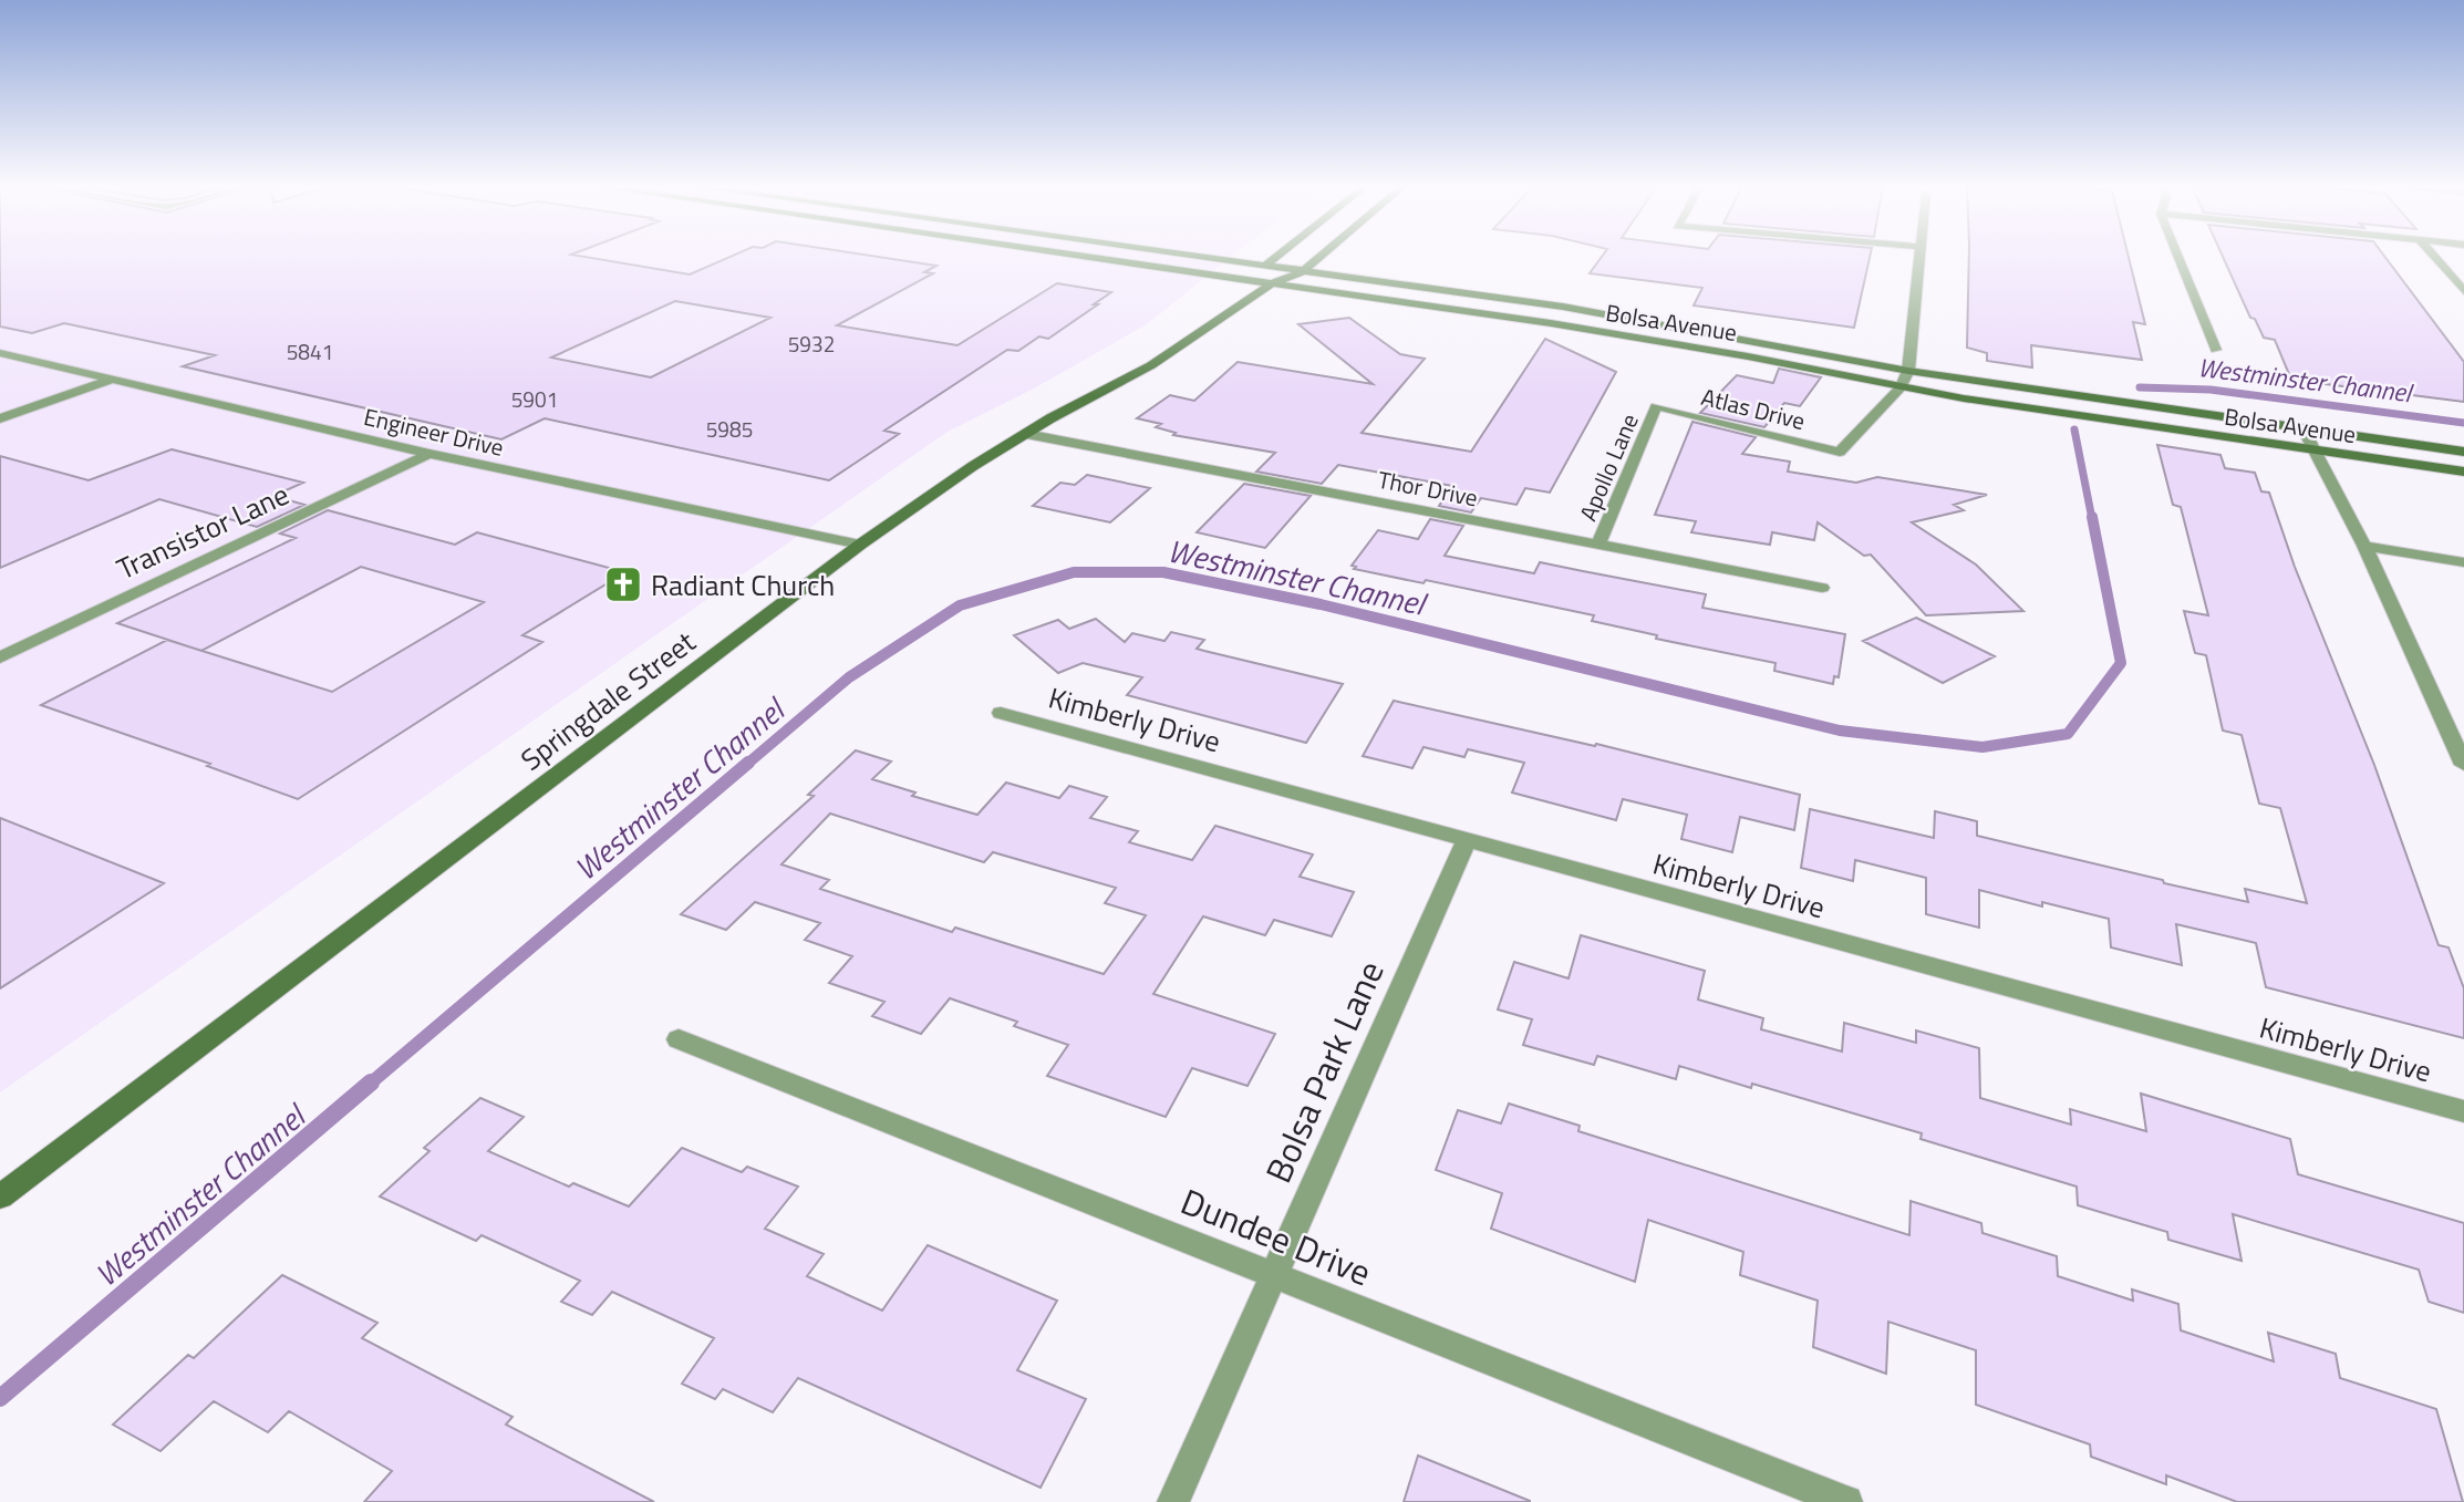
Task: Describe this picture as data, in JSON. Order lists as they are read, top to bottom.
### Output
{
  "streets": {
    "main road": ["Bolsa Avenue", "Springdale Street"],
    "street": [
      "Atlas Drive",
      "Engineer Drive",
      "Apollo Lane",
      "Thor Drive",
      "Transistor Lane",
      "Kimberly Drive",
      "Bolsa Park Lane",
      "Dundee Drive"
    ]
  },
  "crossings": [
    ["Bolsa Avenue", "Atlas Drive"],
    ["Bolsa Avenue", "Springdale Street"],
    ["Atlas Drive", "Apollo Lane"],
    ["Engineer Drive", "Transistor Lane"],
    ["Engineer Drive", "Springdale Street"],
    ["Apollo Lane", "Thor Drive"],
    ["Thor Drive", "Springdale Street"],
    ["Kimberly Drive", "Bolsa Park Lane"],
    ["Bolsa Park Lane", "Dundee Drive"]
  ],
  "water": ["Westminster Channel"],
  "places": {
    "church": ["Radiant Church"]
  },
  "house_numbers": [
    "5932",
    "5841",
    "5901",
    "5985"
  ]
}
